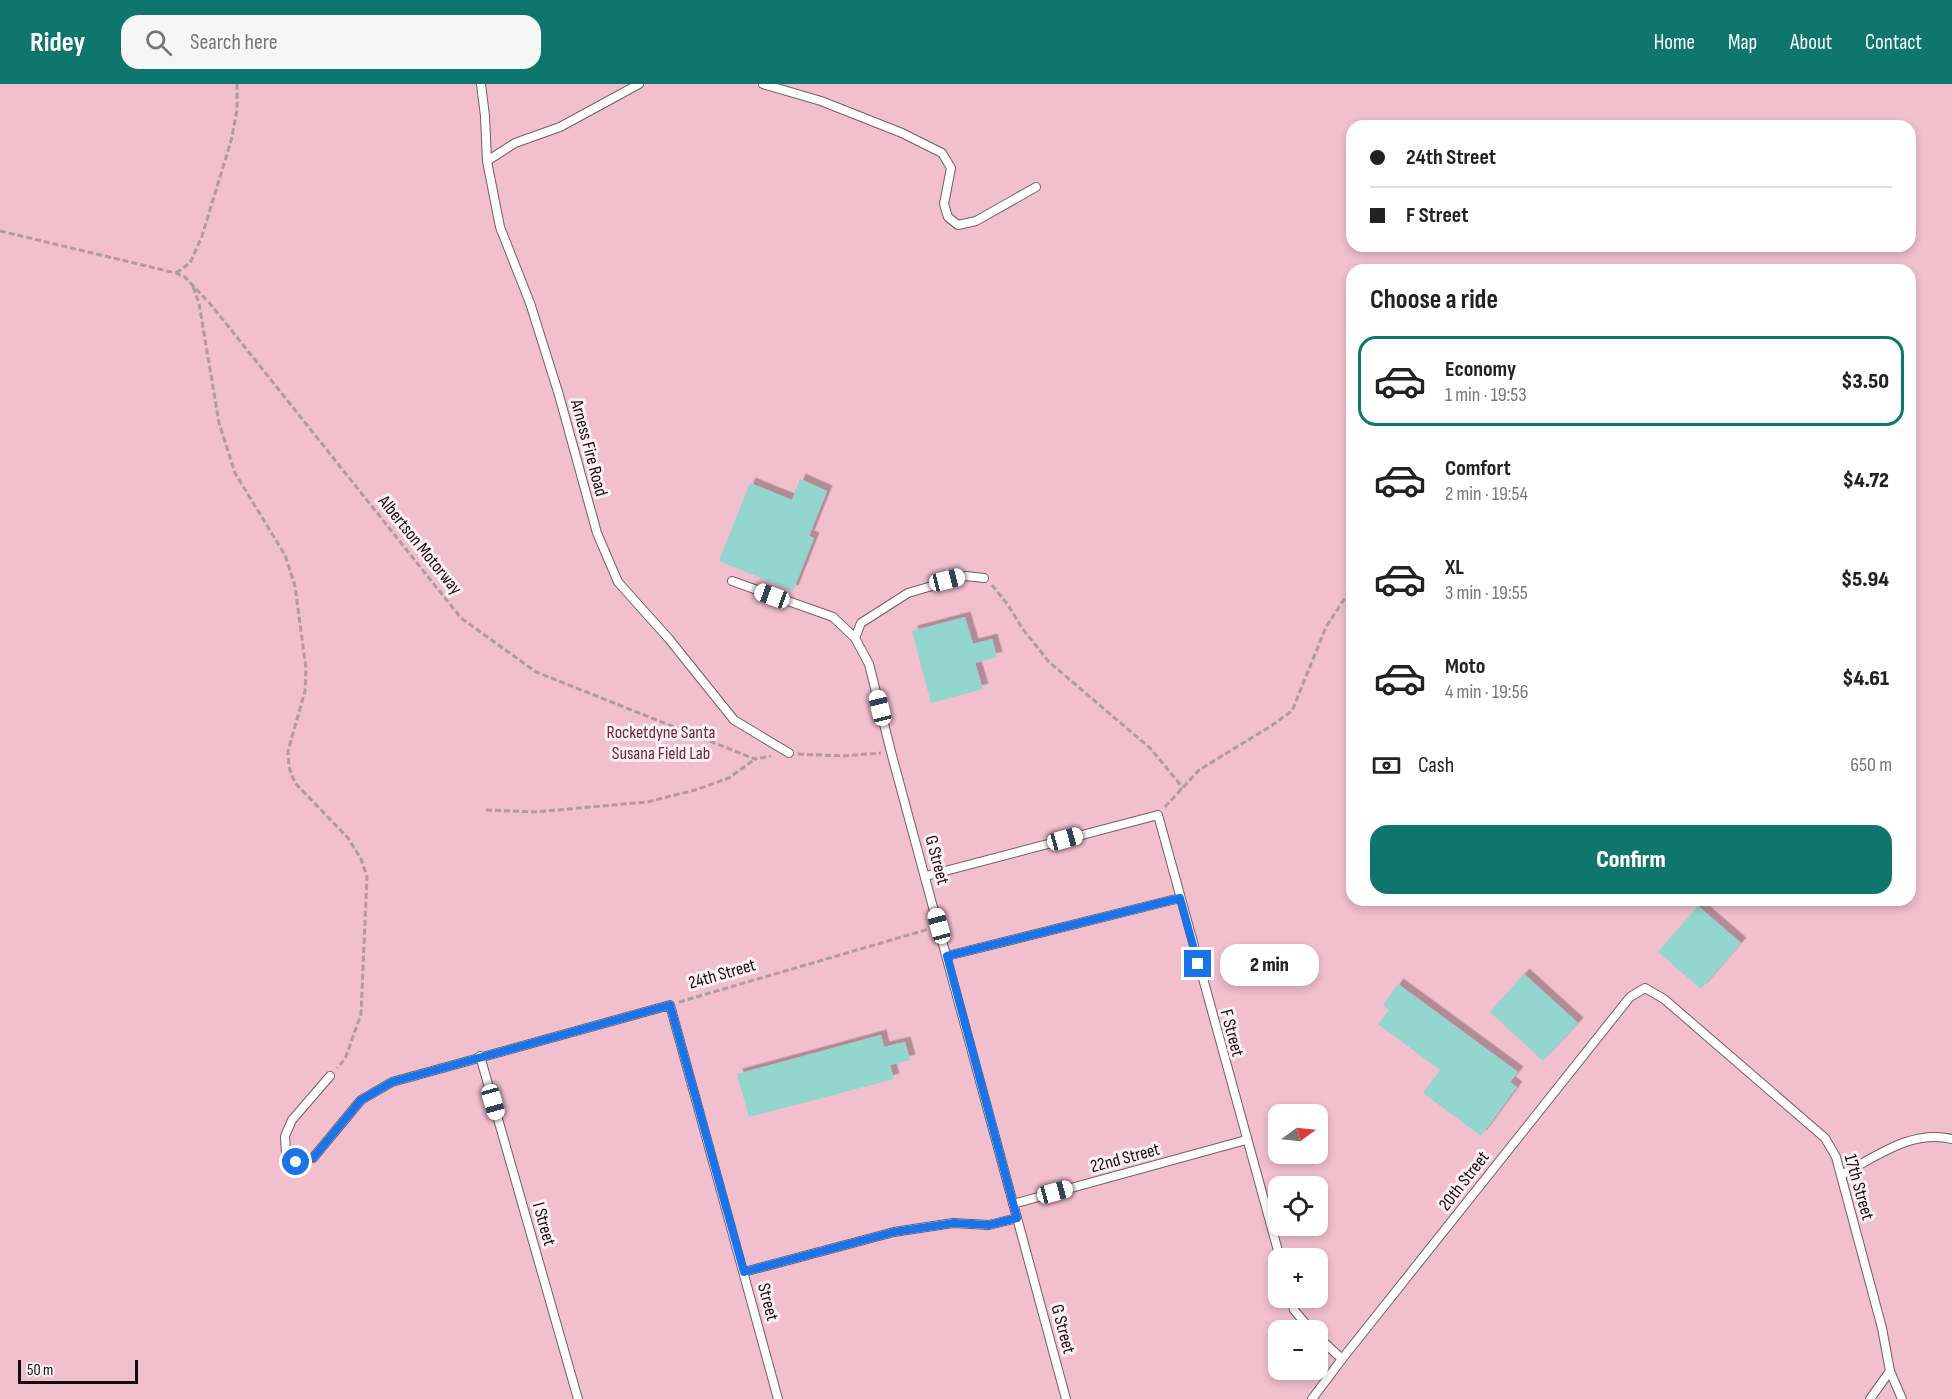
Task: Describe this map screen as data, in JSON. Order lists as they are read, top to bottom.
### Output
{
  "streets": {
    "lane": [
      "Arness Fire Road",
      "G Street",
      "24th Street",
      "F Street",
      "22nd Street",
      "20th Street",
      "17th Street",
      "I Street",
      "Street"
    ],
    "path": ["Albertson Motorway"]
  },
  "crossings": [
    ["G Street", "24th Street"],
    ["G Street", "22nd Street"],
    ["24th Street", "I Street"],
    ["24th Street", "Street"],
    ["F Street", "22nd Street"],
    ["20th Street", "17th Street"]
  ],
  "parks": ["Rocketdyne Santa Susana Field Lab"],
  "scale_bar": "50 m",
  "north": "right",
  "page": {
    "header": "Ridey",
    "search": "Search here",
    "nav": [
      "Home",
      "Map",
      "About",
      "Contact"
    ],
    "banner": ["24th Street", "F Street"],
    "heading": "Choose a ride",
    "list": [
      {
        "name": "Economy",
        "note": "1 min · 19:53",
        "value": "$3.50"
      },
      {
        "name": "Comfort",
        "note": "2 min · 19:54",
        "value": "$4.72"
      },
      {
        "name": "XL",
        "note": "3 min · 19:55",
        "value": "$5.94"
      },
      {
        "name": "Moto",
        "note": "4 min · 19:56",
        "value": "$4.61"
      }
    ],
    "pay": ["Cash", "650 m"],
    "buttons": "Confirm",
    "bubble": "2 min",
    "map_buttons": ["+", "−"],
    "scale": "50 m"
  }
}
